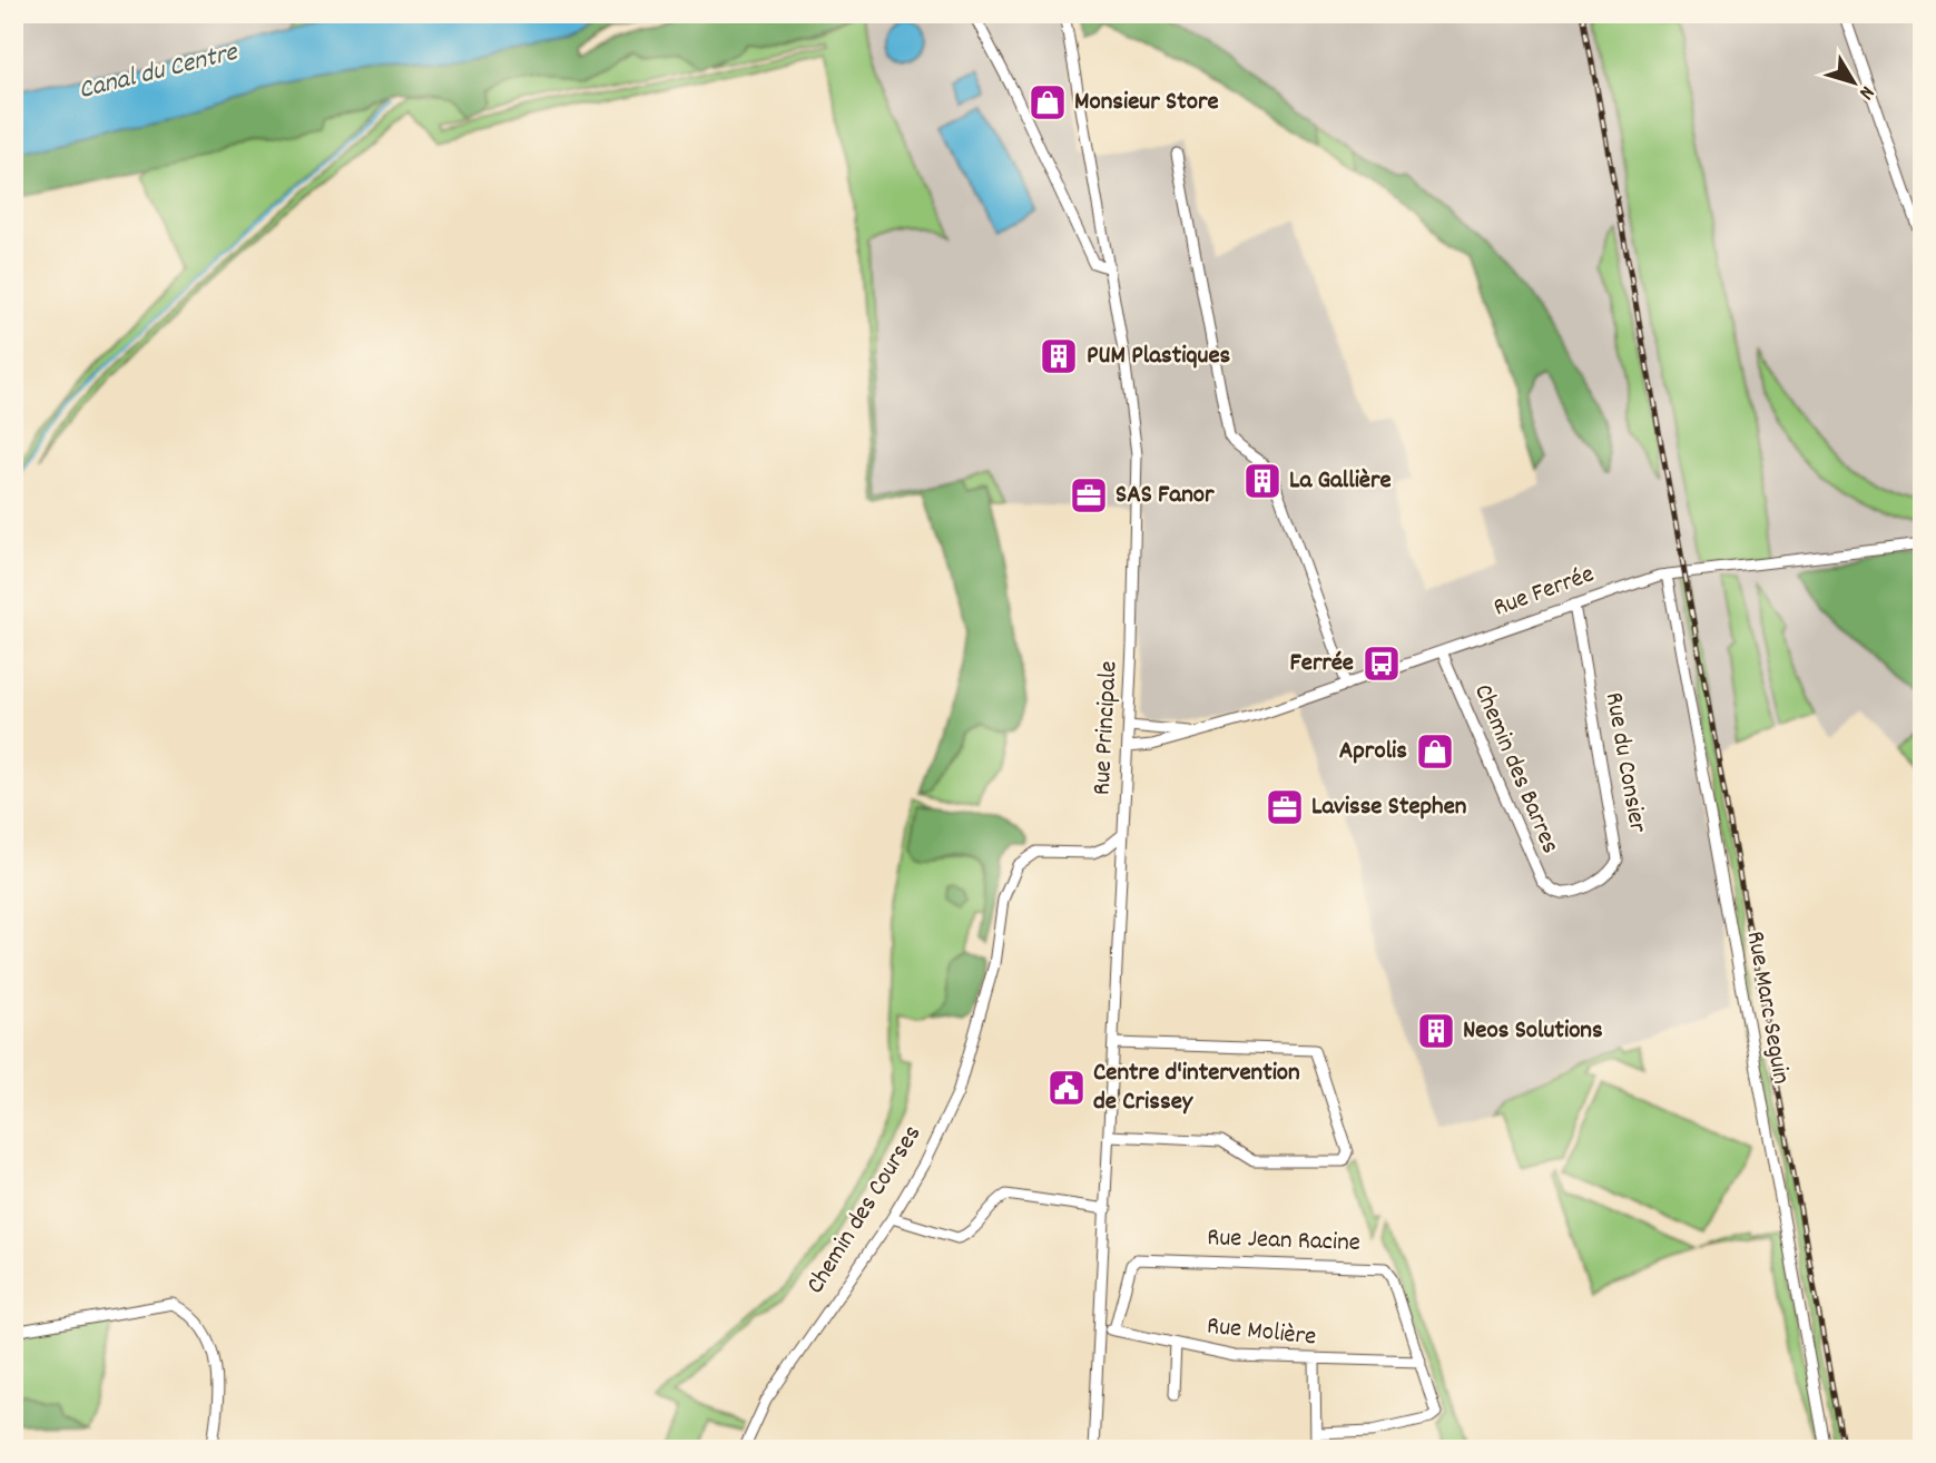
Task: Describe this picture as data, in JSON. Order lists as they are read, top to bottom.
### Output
{
  "streets": {
    "street": [
      "Rue Ferrée",
      "Rue Principale",
      "Rue du Consier",
      "Chemin des Barres",
      "Rue Marc Seguin",
      "Chemin des Courses",
      "Rue Jean Racine",
      "Rue Molière"
    ]
  },
  "crossings": [
    ["Rue Ferrée", "Rue Principale"],
    ["Rue Ferrée", "Rue du Consier"],
    ["Rue Ferrée", "Chemin des Barres"],
    ["Rue Ferrée", "Rue Marc Seguin"],
    ["Rue Principale", "Chemin des Courses"],
    ["Rue Principale", "Rue Molière"],
    ["Rue du Consier", "Chemin des Barres"],
    ["Rue Jean Racine", "Rue Molière"]
  ],
  "water": ["Canal du Centre"],
  "places": {
    "shop": ["Monsieur Store", "Aprolis"],
    "building": ["PUM Plastiques", "La Gallière", "Neos Solutions"],
    "office": ["SAS Fanor", "Lavisse Stephen"],
    "bus stop": ["Ferrée"],
    "public building": ["Centre d'intervention de Crissey"]
  },
  "north": "bottom right"
}
